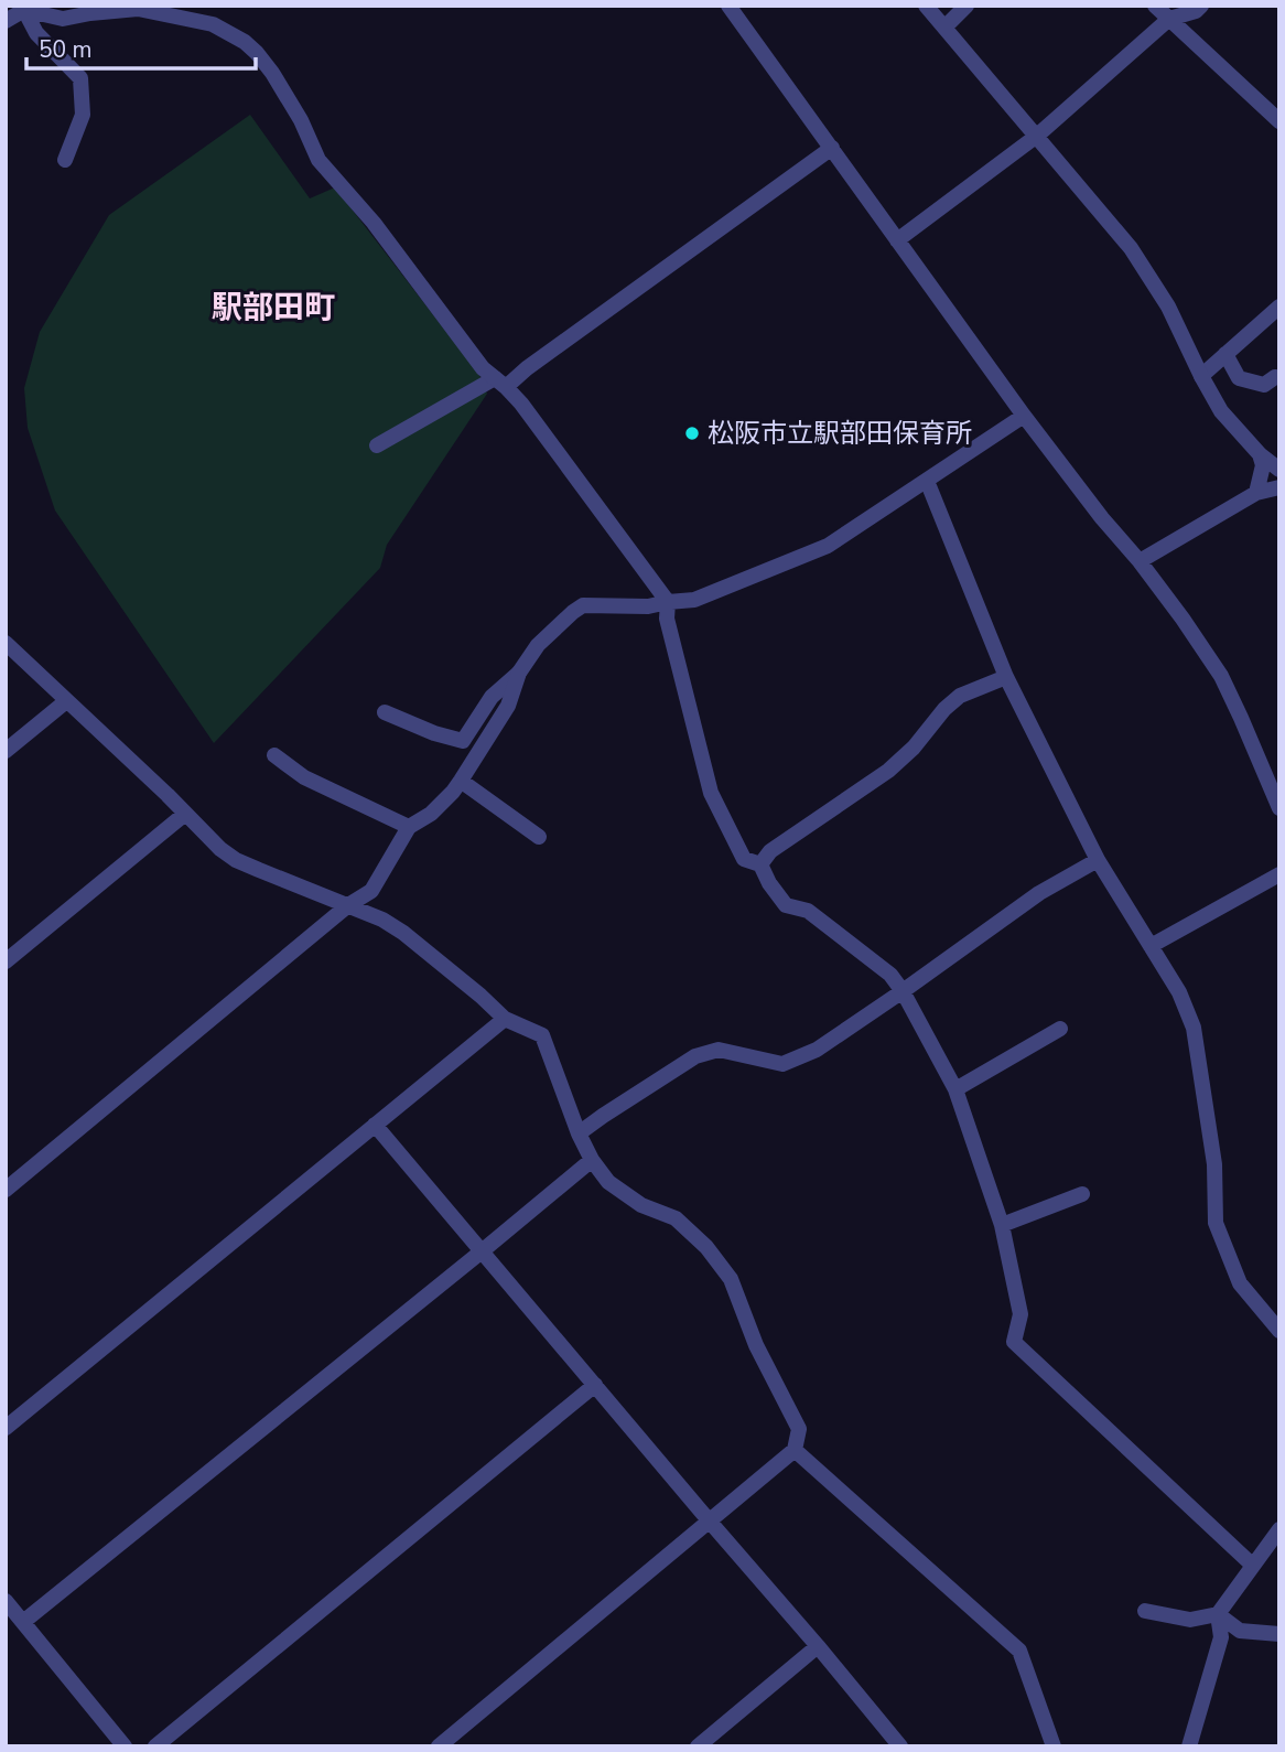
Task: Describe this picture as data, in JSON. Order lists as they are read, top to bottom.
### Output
{
  "districts": ["駅部田町"],
  "places": ["松阪市立駅部田保育所"],
  "scale_bar": "50 m"
}
